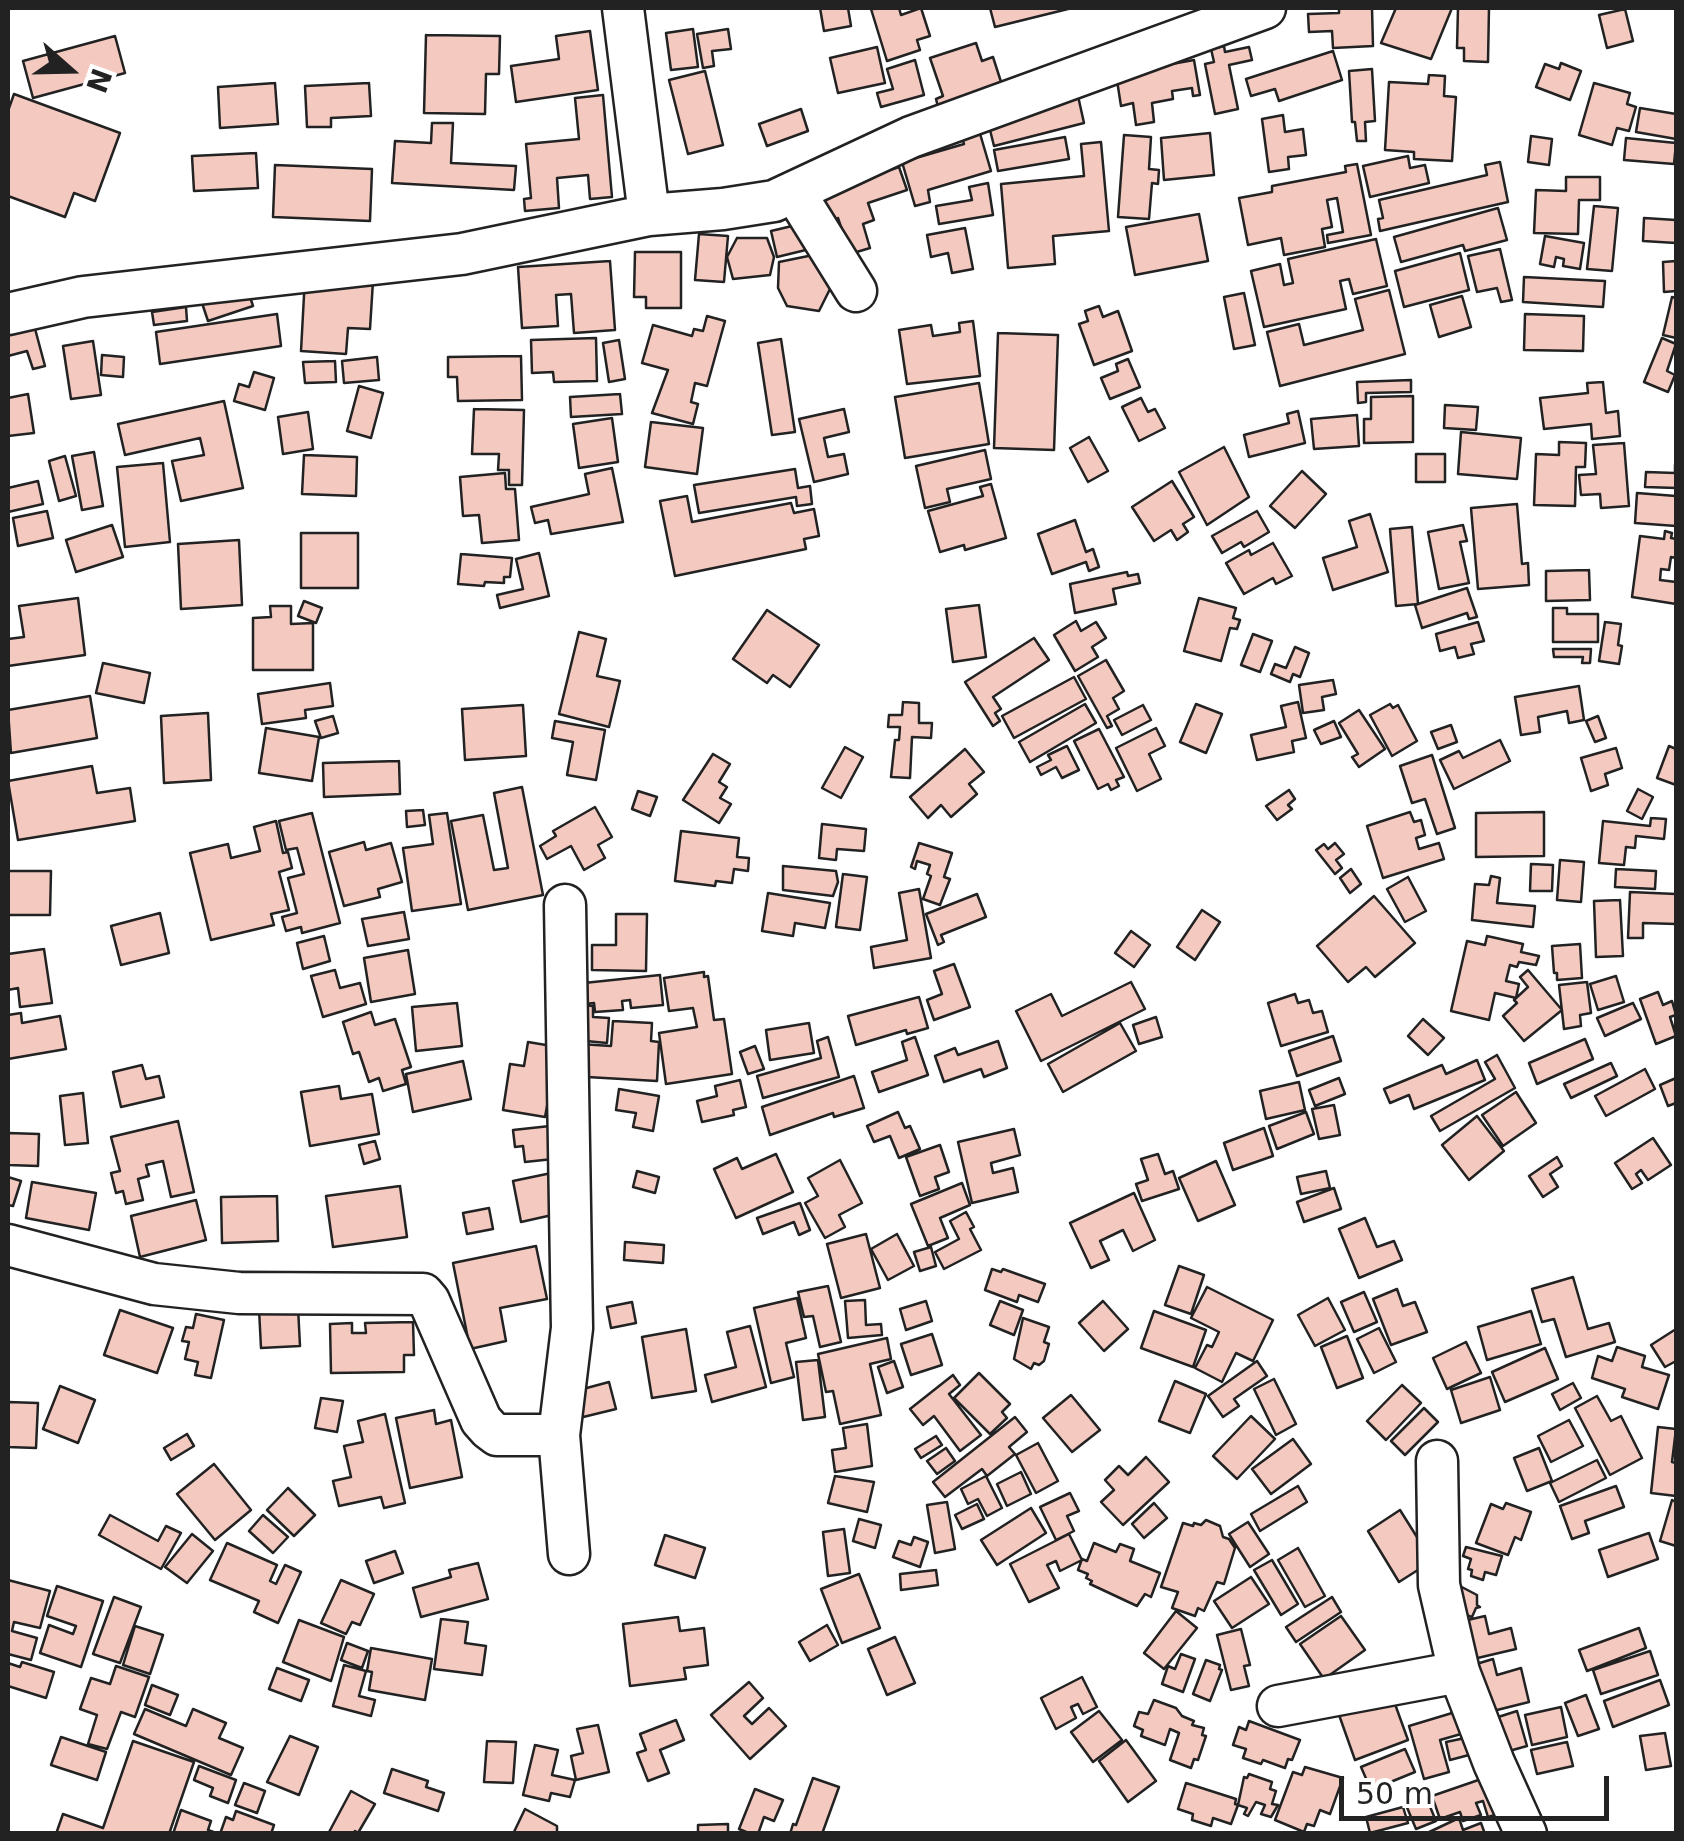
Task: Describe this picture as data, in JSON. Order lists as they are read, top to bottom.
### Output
{
  "scale_bar": "50 m",
  "north": "right"
}
